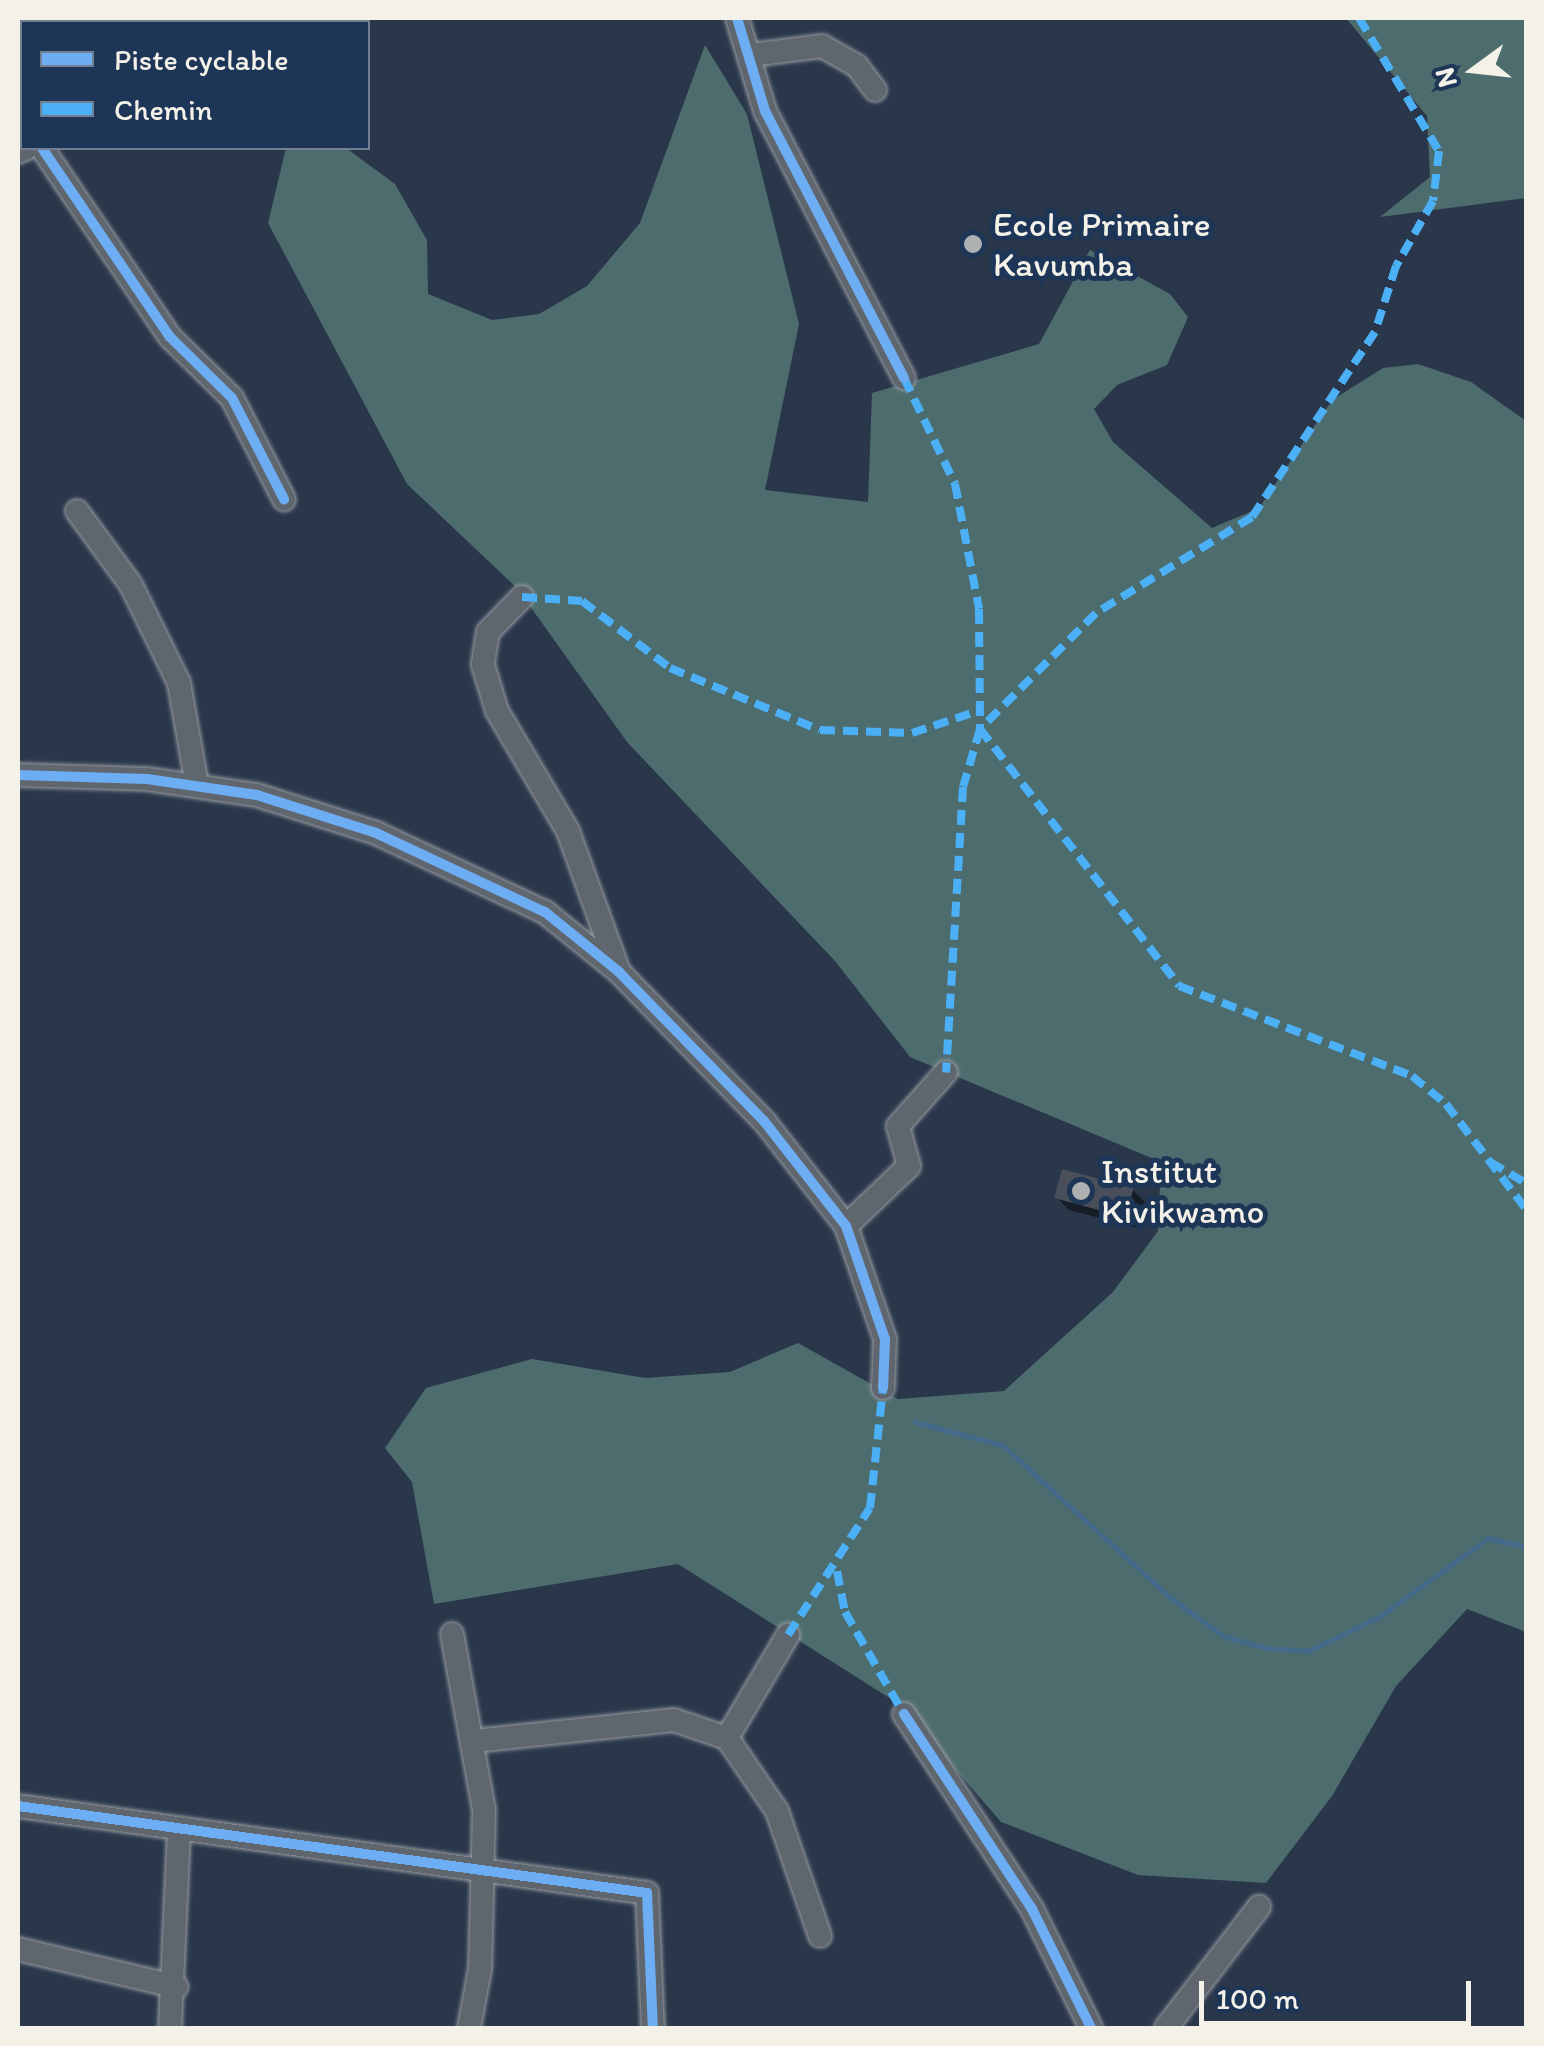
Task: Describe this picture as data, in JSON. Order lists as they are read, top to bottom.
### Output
{
  "places": ["Ecole Primaire Kavumba", "Institut Kivikwamo"],
  "legend": ["Piste cyclable", "Chemin"],
  "scale_bar": "100 m",
  "north": "left"
}
